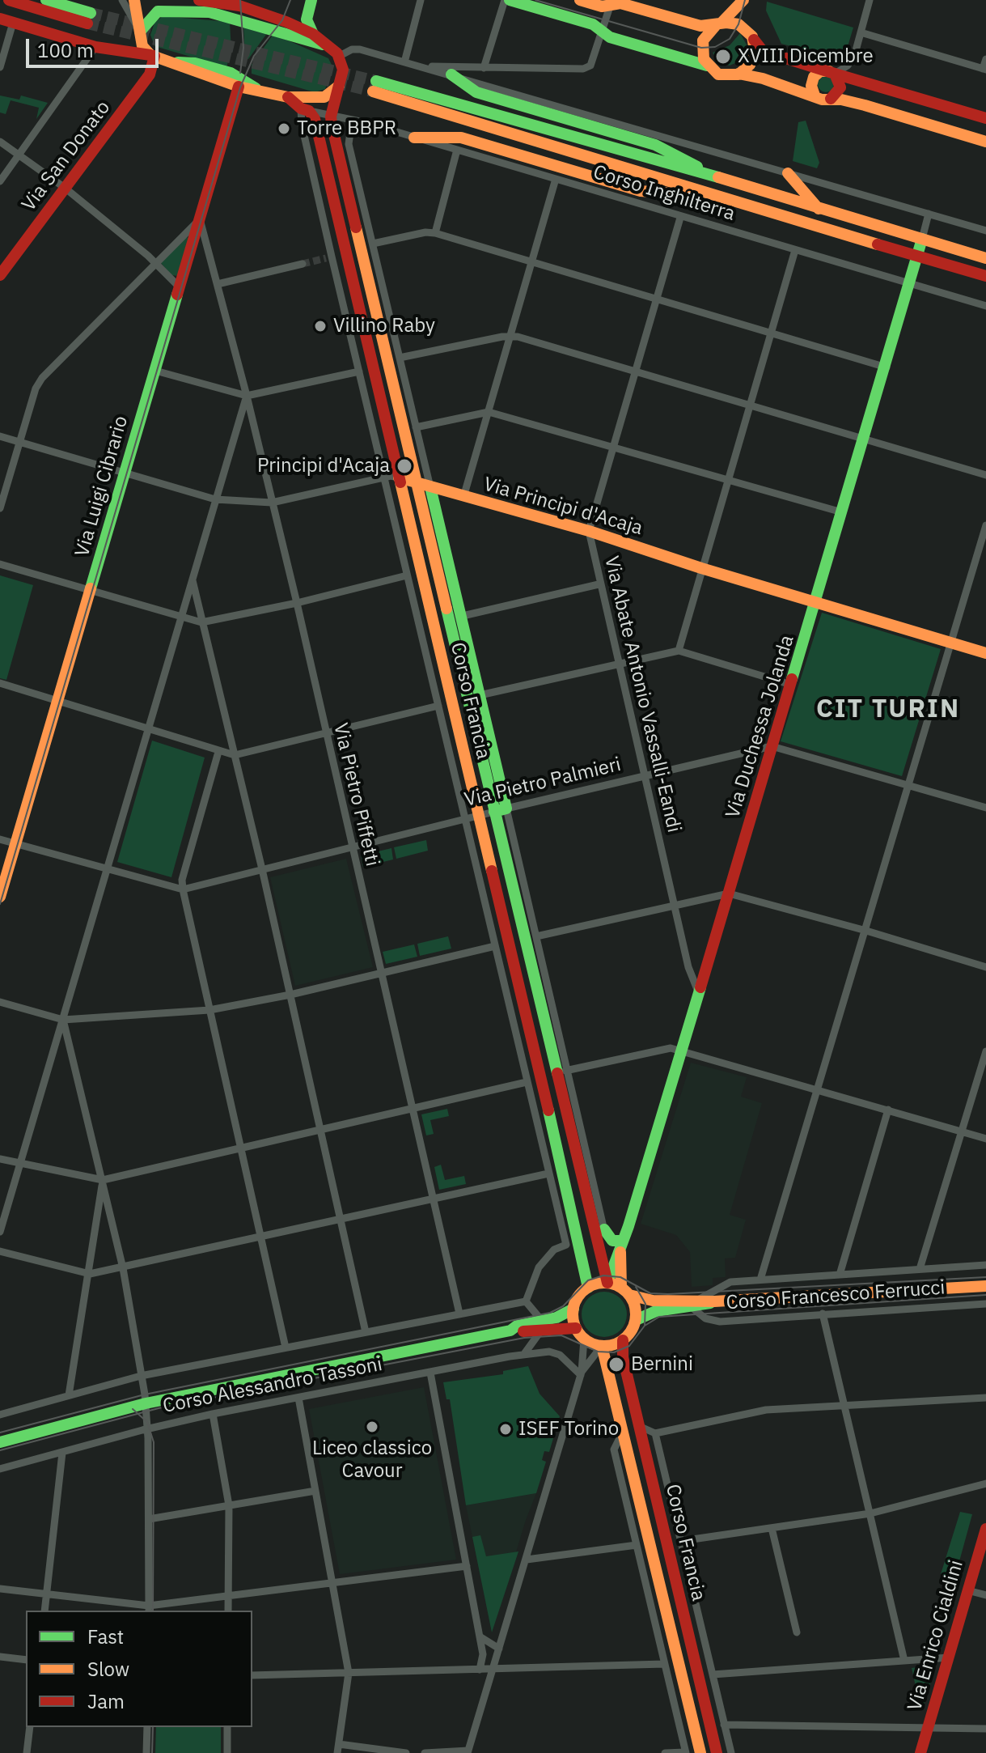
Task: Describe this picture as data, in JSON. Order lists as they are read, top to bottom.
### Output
{
  "streets": {
    "main road": [
      "Via San Donato",
      "Corso Inghilterra",
      "Via Luigi Cibrario",
      "Via Principi d'Acaja",
      "Corso Francia",
      "Via Duchessa Jolanda",
      "Via Pietro Palmieri",
      "Corso Francesco Ferrucci",
      "Corso Alessandro Tassoni",
      "Via Enrico Cialdini"
    ],
    "street": ["Via Abate Antonio Vassalli-Eandi", "Via Pietro Piffetti"]
  },
  "crossings": [
    ["Corso Inghilterra", "Via Abate Antonio Vassalli-Eandi"],
    ["Corso Inghilterra", "Corso Francia"],
    ["Corso Inghilterra", "Via Duchessa Jolanda"],
    ["Via Luigi Cibrario", "Via Principi d'Acaja"],
    ["Via Luigi Cibrario", "Via Pietro Palmieri"],
    ["Via Luigi Cibrario", "Via Pietro Piffetti"],
    ["Via Principi d'Acaja", "Via Abate Antonio Vassalli-Eandi"],
    ["Via Principi d'Acaja", "Corso Francia"],
    ["Via Principi d'Acaja", "Via Duchessa Jolanda"],
    ["Via Principi d'Acaja", "Via Pietro Piffetti"],
    ["Via Abate Antonio Vassalli-Eandi", "Via Duchessa Jolanda"],
    ["Via Abate Antonio Vassalli-Eandi", "Via Pietro Palmieri"],
    ["Corso Francia", "Via Duchessa Jolanda"],
    ["Corso Francia", "Via Pietro Palmieri"],
    ["Via Duchessa Jolanda", "Via Pietro Palmieri"],
    ["Via Pietro Palmieri", "Via Pietro Piffetti"],
    ["Via Pietro Piffetti", "Corso Alessandro Tassoni"]
  ],
  "districts": ["CIT TURIN"],
  "places": [
    "XVIII Dicembre",
    "Torre BBPR",
    "Villino Raby",
    "Principi d'Acaja",
    "Bernini",
    "Liceo classico Cavour",
    "ISEF Torino"
  ],
  "legend": ["Fast", "Slow", "Jam"],
  "scale_bar": "100 m"
}
